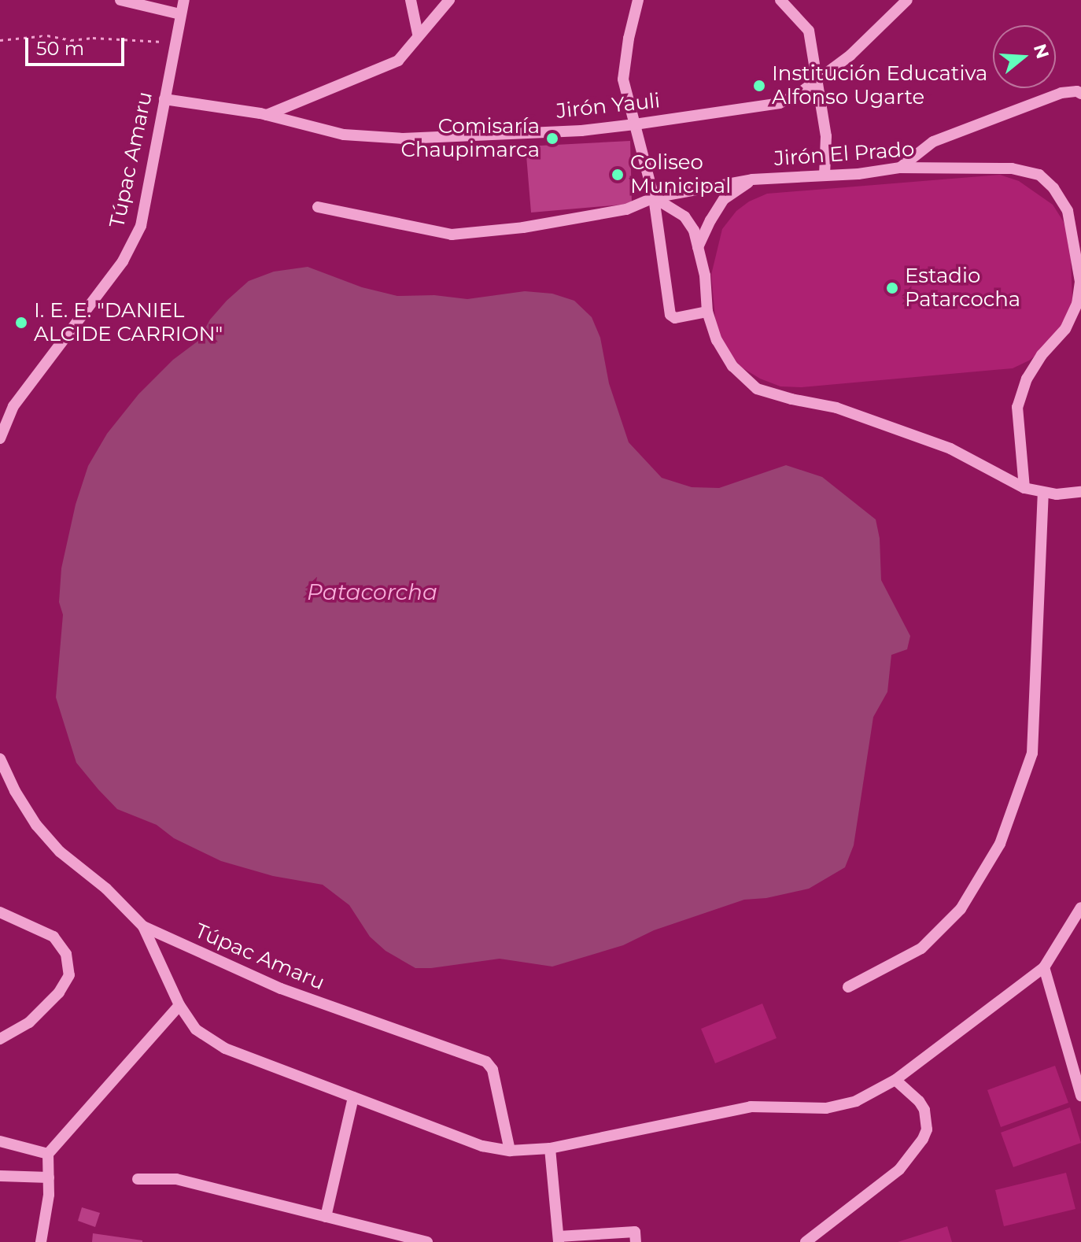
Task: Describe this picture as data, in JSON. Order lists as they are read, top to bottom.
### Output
{
  "streets": {
    "street": ["Jirón Yauli", "Jirón El Prado", "Túpac Amaru"]
  },
  "crossings": [
    ["Jirón Yauli", "Túpac Amaru"]
  ],
  "water": ["Patacorcha"],
  "places": [
    "Institución Educativa Alfonso Ugarte",
    "Comisaría Chaupimarca",
    "Coliseo Municipal",
    "Estadio Patarcocha",
    "I. E. E. \"DANIEL ALCIDE CARRION\""
  ],
  "scale_bar": "50 m",
  "north": "right"
}
